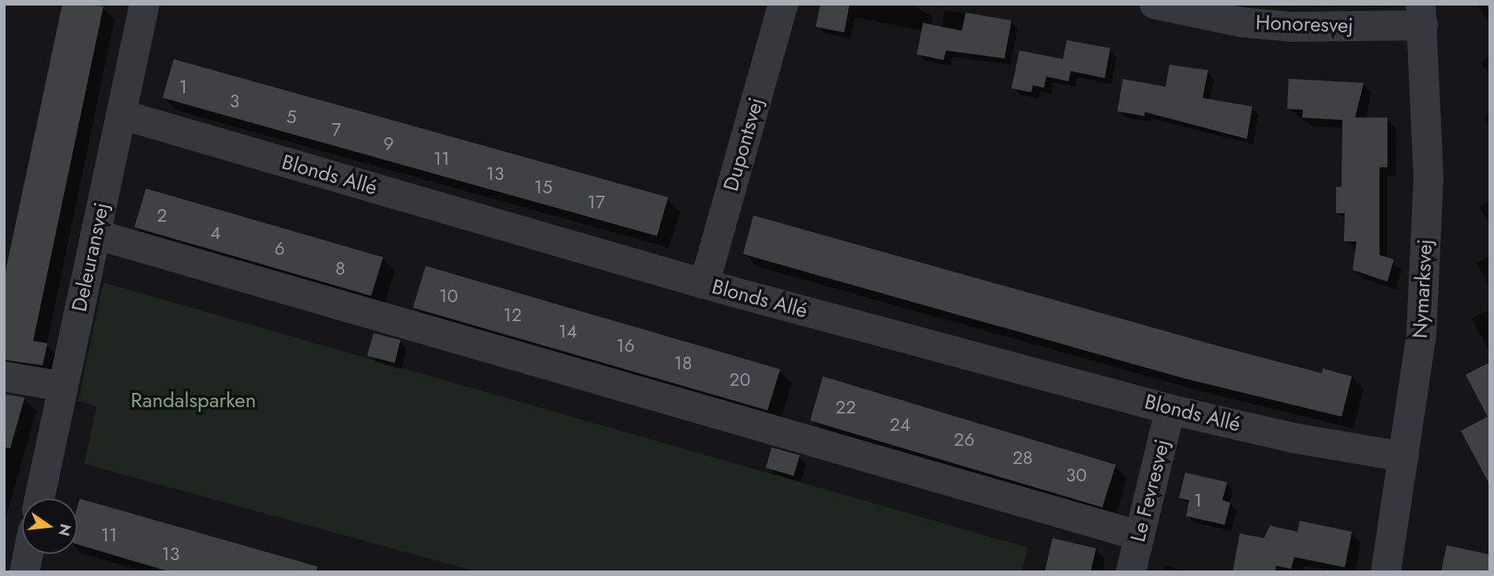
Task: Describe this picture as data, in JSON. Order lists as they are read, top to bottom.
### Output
{
  "streets": {
    "street": [
      "Honoresvej",
      "Dupontsvej",
      "Blonds Allé",
      "Deleuransvej",
      "Nymarksvej",
      "Le Fevresvej"
    ]
  },
  "crossings": [
    ["Honoresvej", "Nymarksvej"],
    ["Dupontsvej", "Blonds Allé"],
    ["Blonds Allé", "Deleuransvej"],
    ["Blonds Allé", "Nymarksvej"],
    ["Blonds Allé", "Le Fevresvej"]
  ],
  "parks": ["Randalsparken"],
  "house_numbers": [
    "1",
    "3",
    "5",
    "7",
    "9",
    "11",
    "13",
    "15",
    "17",
    "2",
    "4",
    "6",
    "8",
    "10",
    "12",
    "14",
    "16",
    "18",
    "20",
    "22",
    "24",
    "26",
    "28",
    "30",
    "1",
    "11",
    "13"
  ],
  "north": "right"
}
